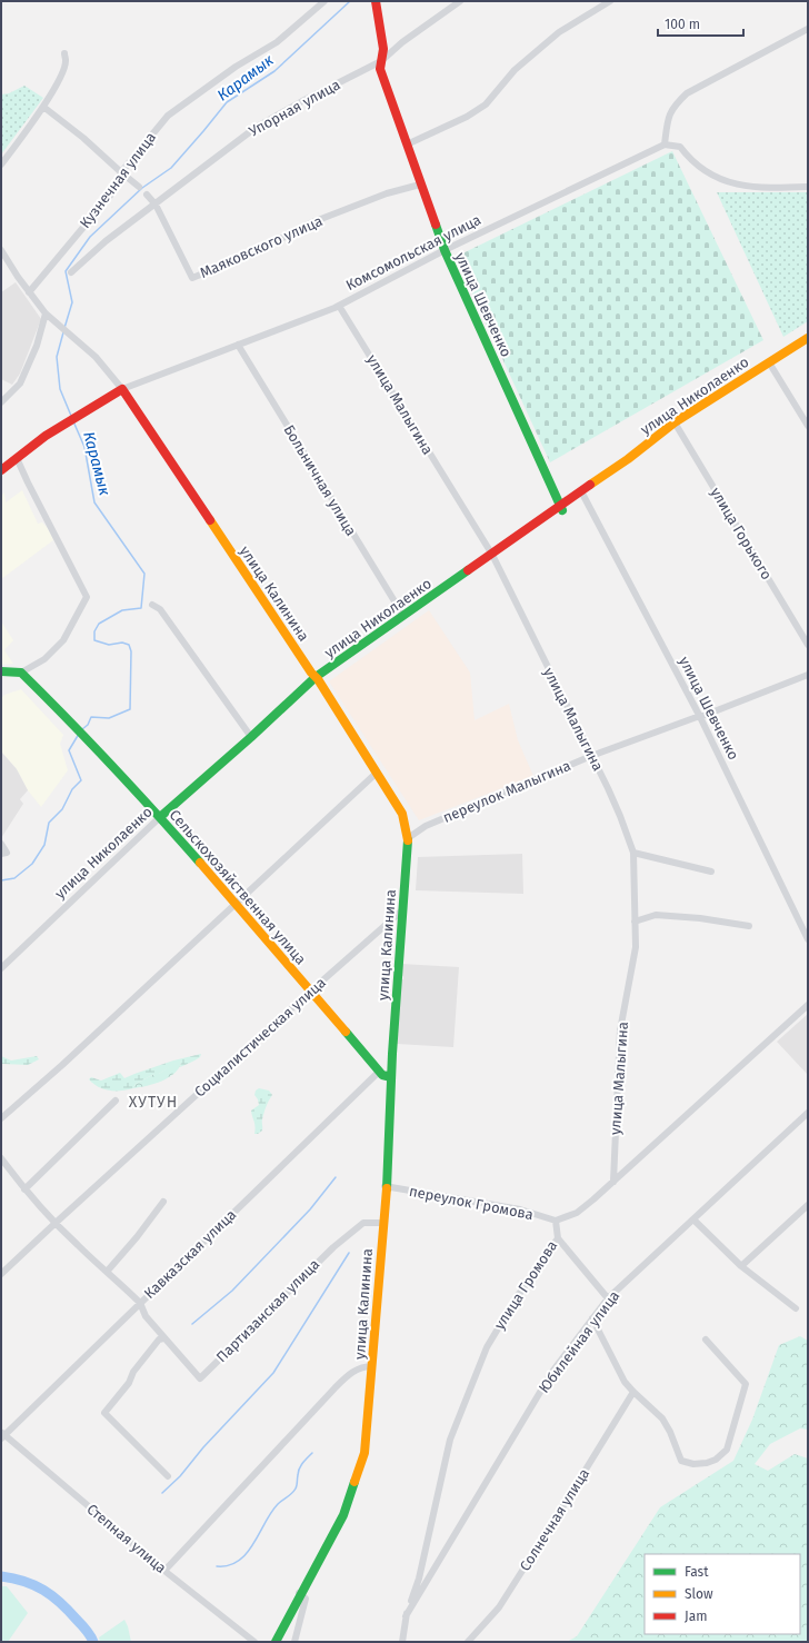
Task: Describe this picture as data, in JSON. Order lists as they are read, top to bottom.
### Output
{
  "streets": {
    "main road": [
      "Комсомольская улица",
      "улица Шевченко",
      "улица Николаенко",
      "улица Калинина",
      "Сельскохозяйственная улица"
    ],
    "street": [
      "Упорная улица",
      "Кузнечная улица",
      "Маяковского улица",
      "улица Малыгина",
      "Больничная улица",
      "улица Горького",
      "переулок Малыгина",
      "Социалистическая улица",
      "переулок Громова",
      "Кавказская улица",
      "улица Громова",
      "Партизанская улица",
      "Юбилейная улица",
      "Солнечная улица",
      "Степная улица"
    ]
  },
  "crossings": [
    ["Упорная улица", "Маяковского улица"],
    ["Упорная улица", "улица Шевченко"],
    ["Маяковского улица", "улица Шевченко"],
    ["Комсомольская улица", "улица Шевченко"],
    ["Комсомольская улица", "улица Малыгина"],
    ["Комсомольская улица", "Больничная улица"],
    ["Комсомольская улица", "улица Калинина"],
    ["улица Шевченко", "улица Николаенко"],
    ["улица Шевченко", "переулок Малыгина"],
    ["улица Николаенко", "улица Малыгина"],
    ["улица Николаенко", "Больничная улица"],
    ["улица Николаенко", "улица Горького"],
    ["улица Николаенко", "улица Калинина"],
    ["улица Николаенко", "Сельскохозяйственная улица"],
    ["улица Малыгина", "переулок Малыгина"],
    ["улица Малыгина", "улица Громова"],
    ["улица Калинина", "переулок Малыгина"],
    ["улица Калинина", "Сельскохозяйственная улица"],
    ["улица Калинина", "Социалистическая улица"],
    ["улица Калинина", "переулок Громова"],
    ["улица Калинина", "Партизанская улица"],
    ["Сельскохозяйственная улица", "Социалистическая улица"],
    ["Сельскохозяйственная улица", "Кавказская улица"],
    ["Социалистическая улица", "Партизанская улица"],
    ["переулок Громова", "улица Громова"],
    ["Кавказская улица", "Партизанская улица"],
    ["Кавказская улица", "Степная улица"],
    ["улица Громова", "Юбилейная улица"]
  ],
  "districts": ["ХУТУН"],
  "water": ["Карамык"],
  "legend": ["Fast", "Slow", "Jam"],
  "scale_bar": "100 m"
}
